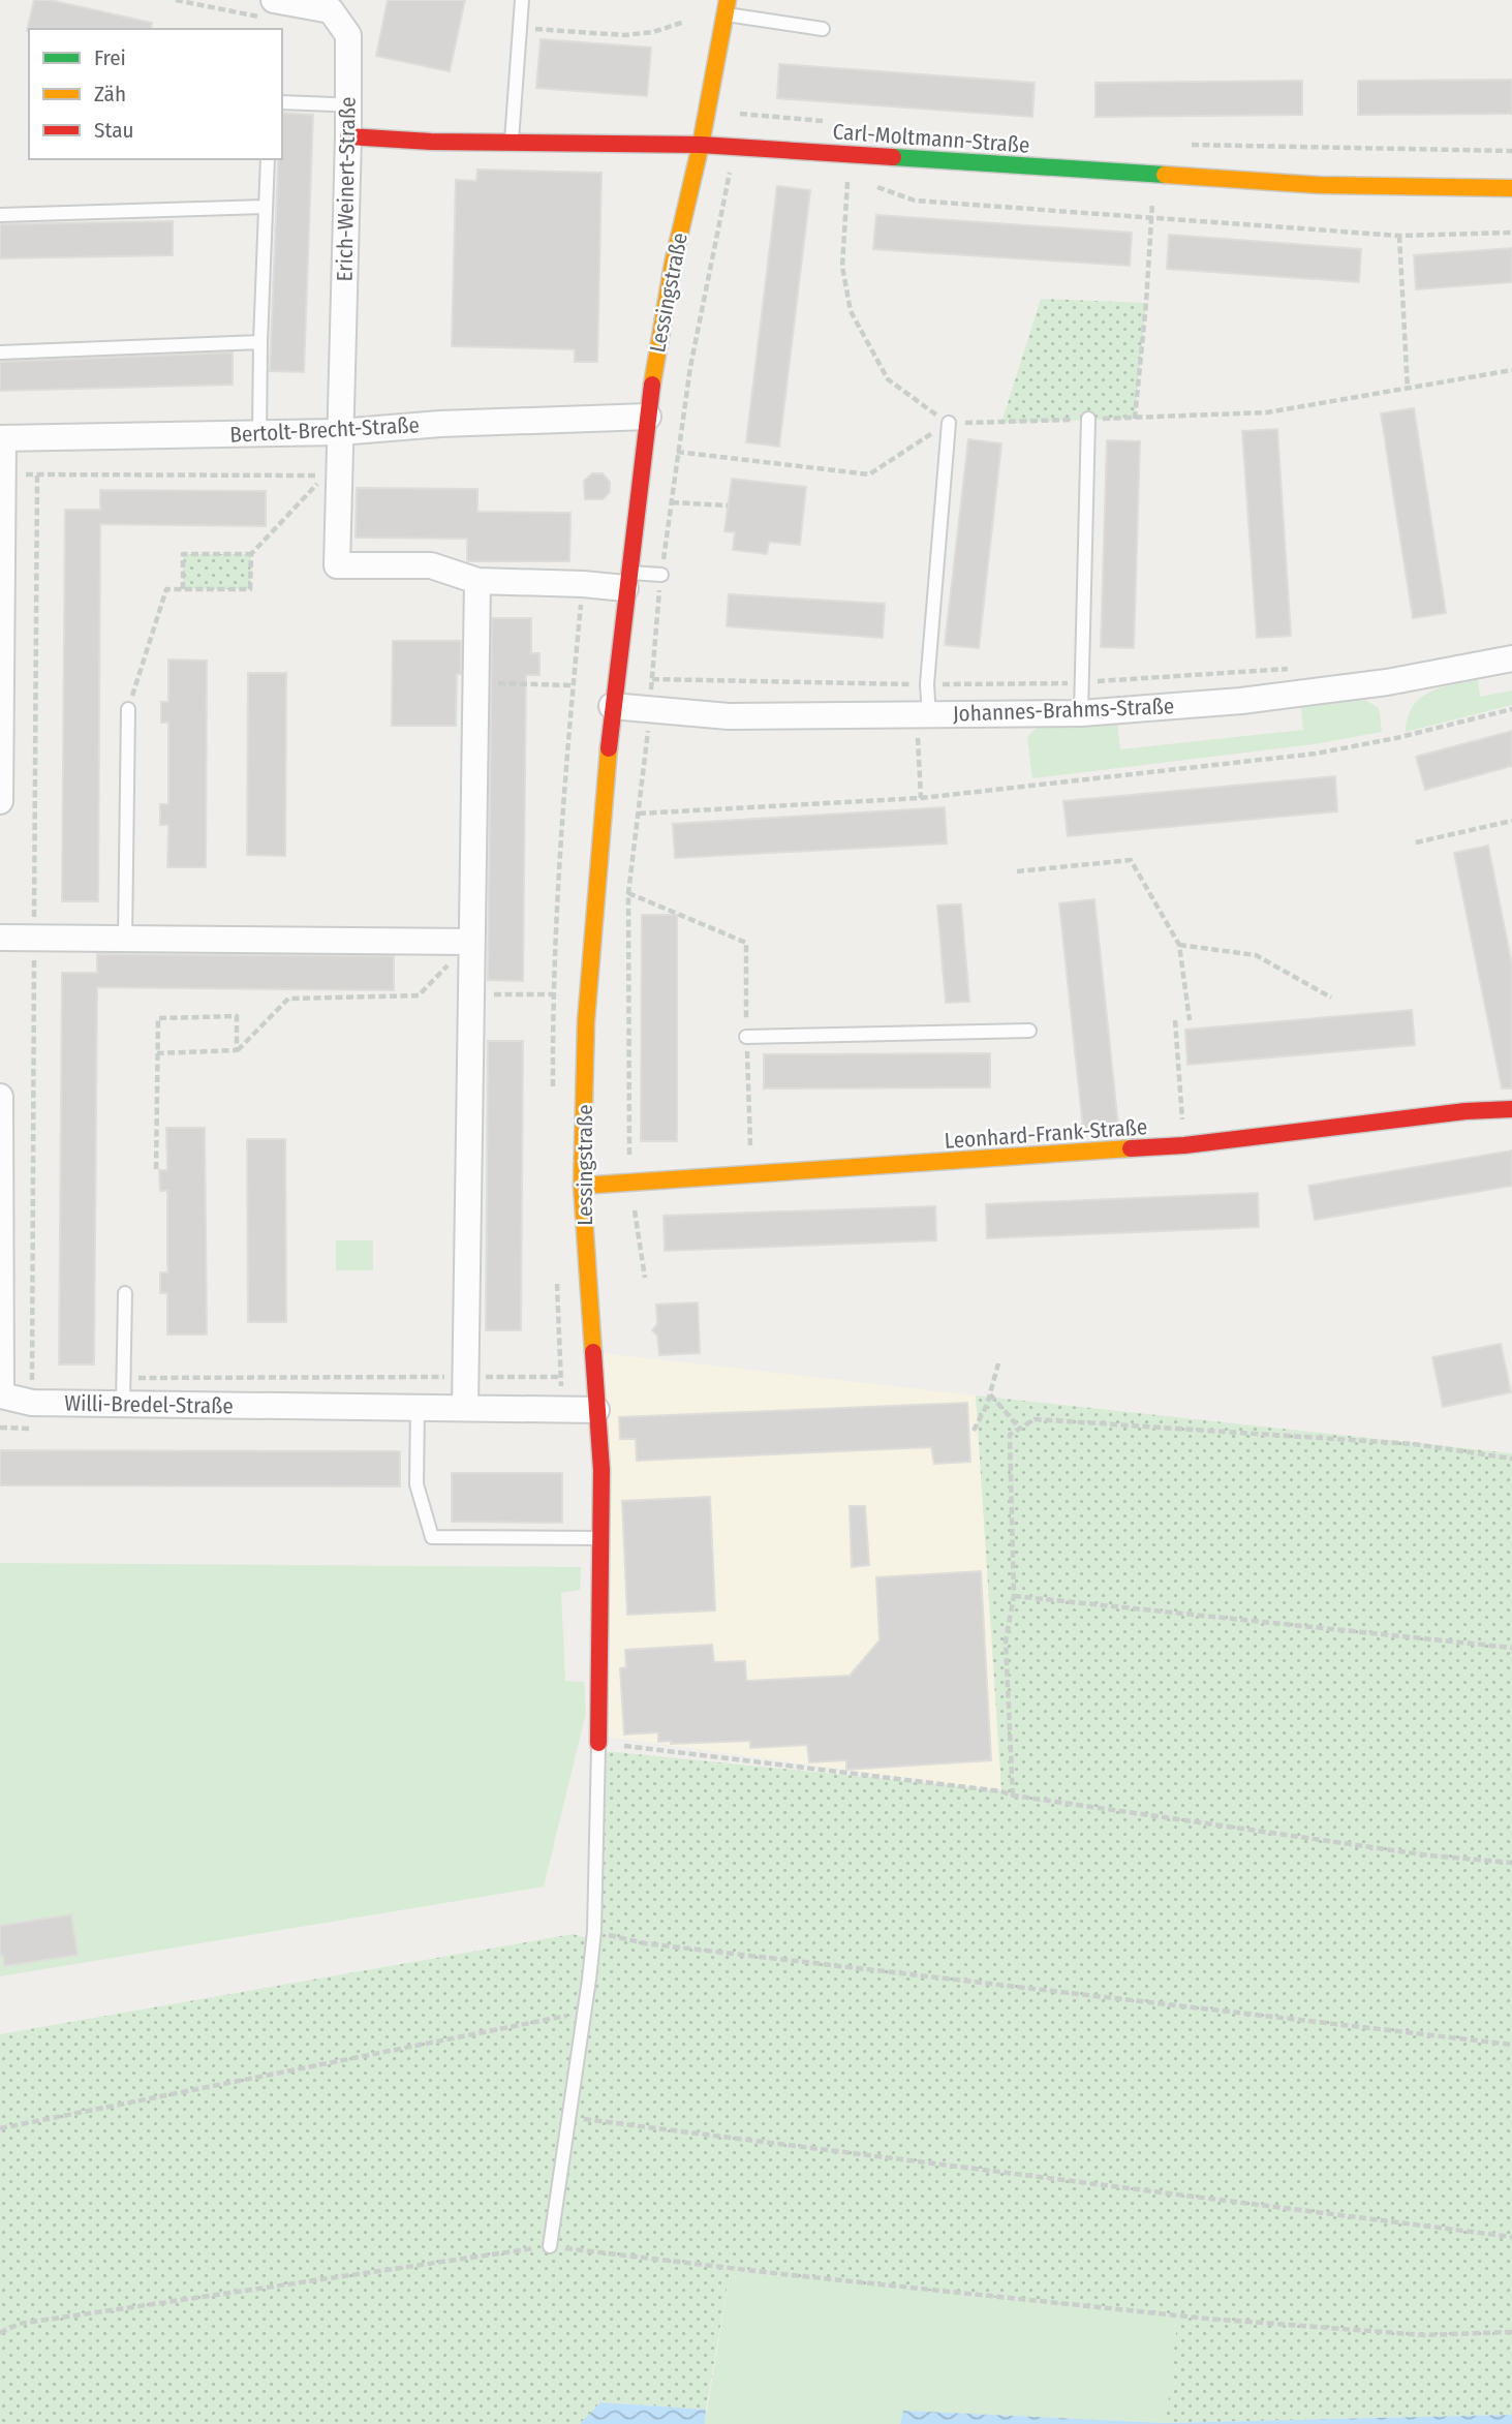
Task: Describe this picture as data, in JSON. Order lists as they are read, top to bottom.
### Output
{
  "streets": {
    "street": [
      "Carl-Moltmann-Straße",
      "Erich-Weinert-Straße",
      "Lessingstraße",
      "Bertolt-Brecht-Straße",
      "Johannes-Brahms-Straße",
      "Leonhard-Frank-Straße",
      "Willi-Bredel-Straße"
    ]
  },
  "crossings": [
    ["Carl-Moltmann-Straße", "Erich-Weinert-Straße"],
    ["Carl-Moltmann-Straße", "Lessingstraße"],
    ["Erich-Weinert-Straße", "Bertolt-Brecht-Straße"],
    ["Lessingstraße", "Bertolt-Brecht-Straße"],
    ["Lessingstraße", "Johannes-Brahms-Straße"],
    ["Lessingstraße", "Leonhard-Frank-Straße"],
    ["Lessingstraße", "Willi-Bredel-Straße"]
  ],
  "legend": ["Frei", "Zäh", "Stau"]
}
